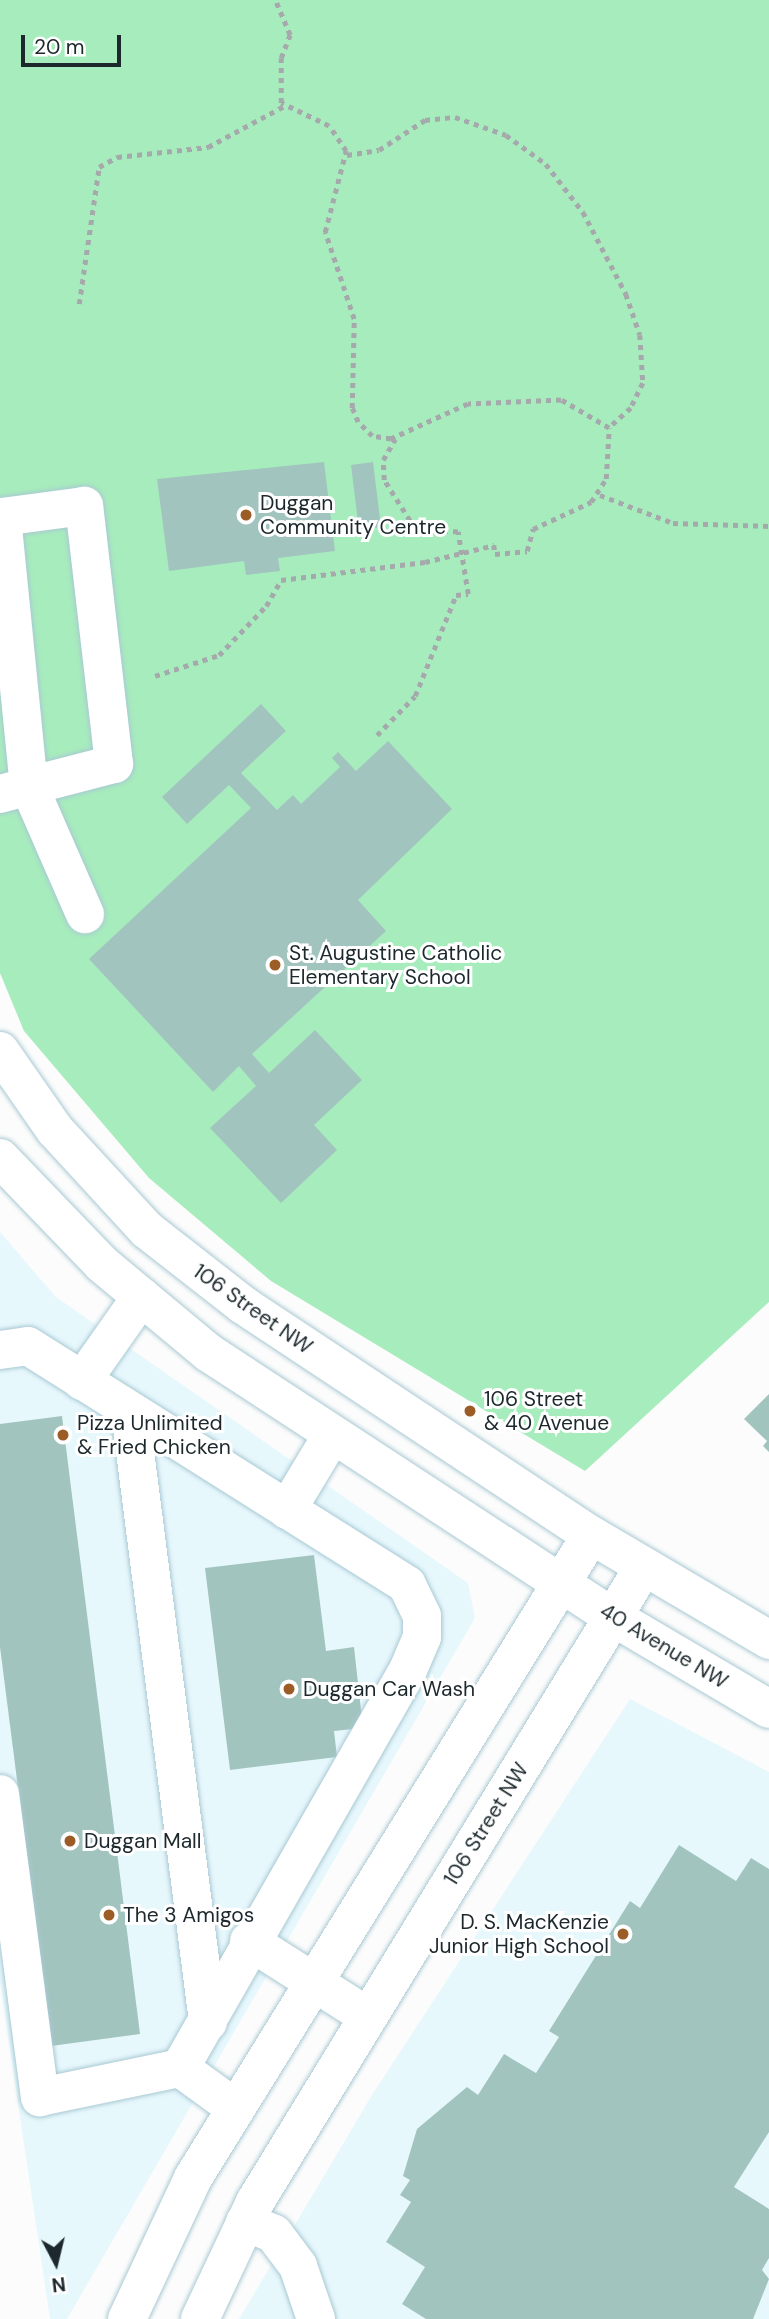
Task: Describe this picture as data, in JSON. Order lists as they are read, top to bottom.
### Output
{
  "streets": {
    "street": ["106 Street NW", "40 Avenue NW"]
  },
  "crossings": [
    ["106 Street NW", "40 Avenue NW"]
  ],
  "places": [
    "Duggan Community Centre",
    "St. Augustine Catholic Elementary School",
    "106 Street & 40 Avenue",
    "Pizza Unlimited & Fried Chicken",
    "Duggan Car Wash",
    "Duggan Mall",
    "The 3 Amigos",
    "D. S. MacKenzie Junior High School"
  ],
  "scale_bar": "20 m",
  "north": "bottom"
}
